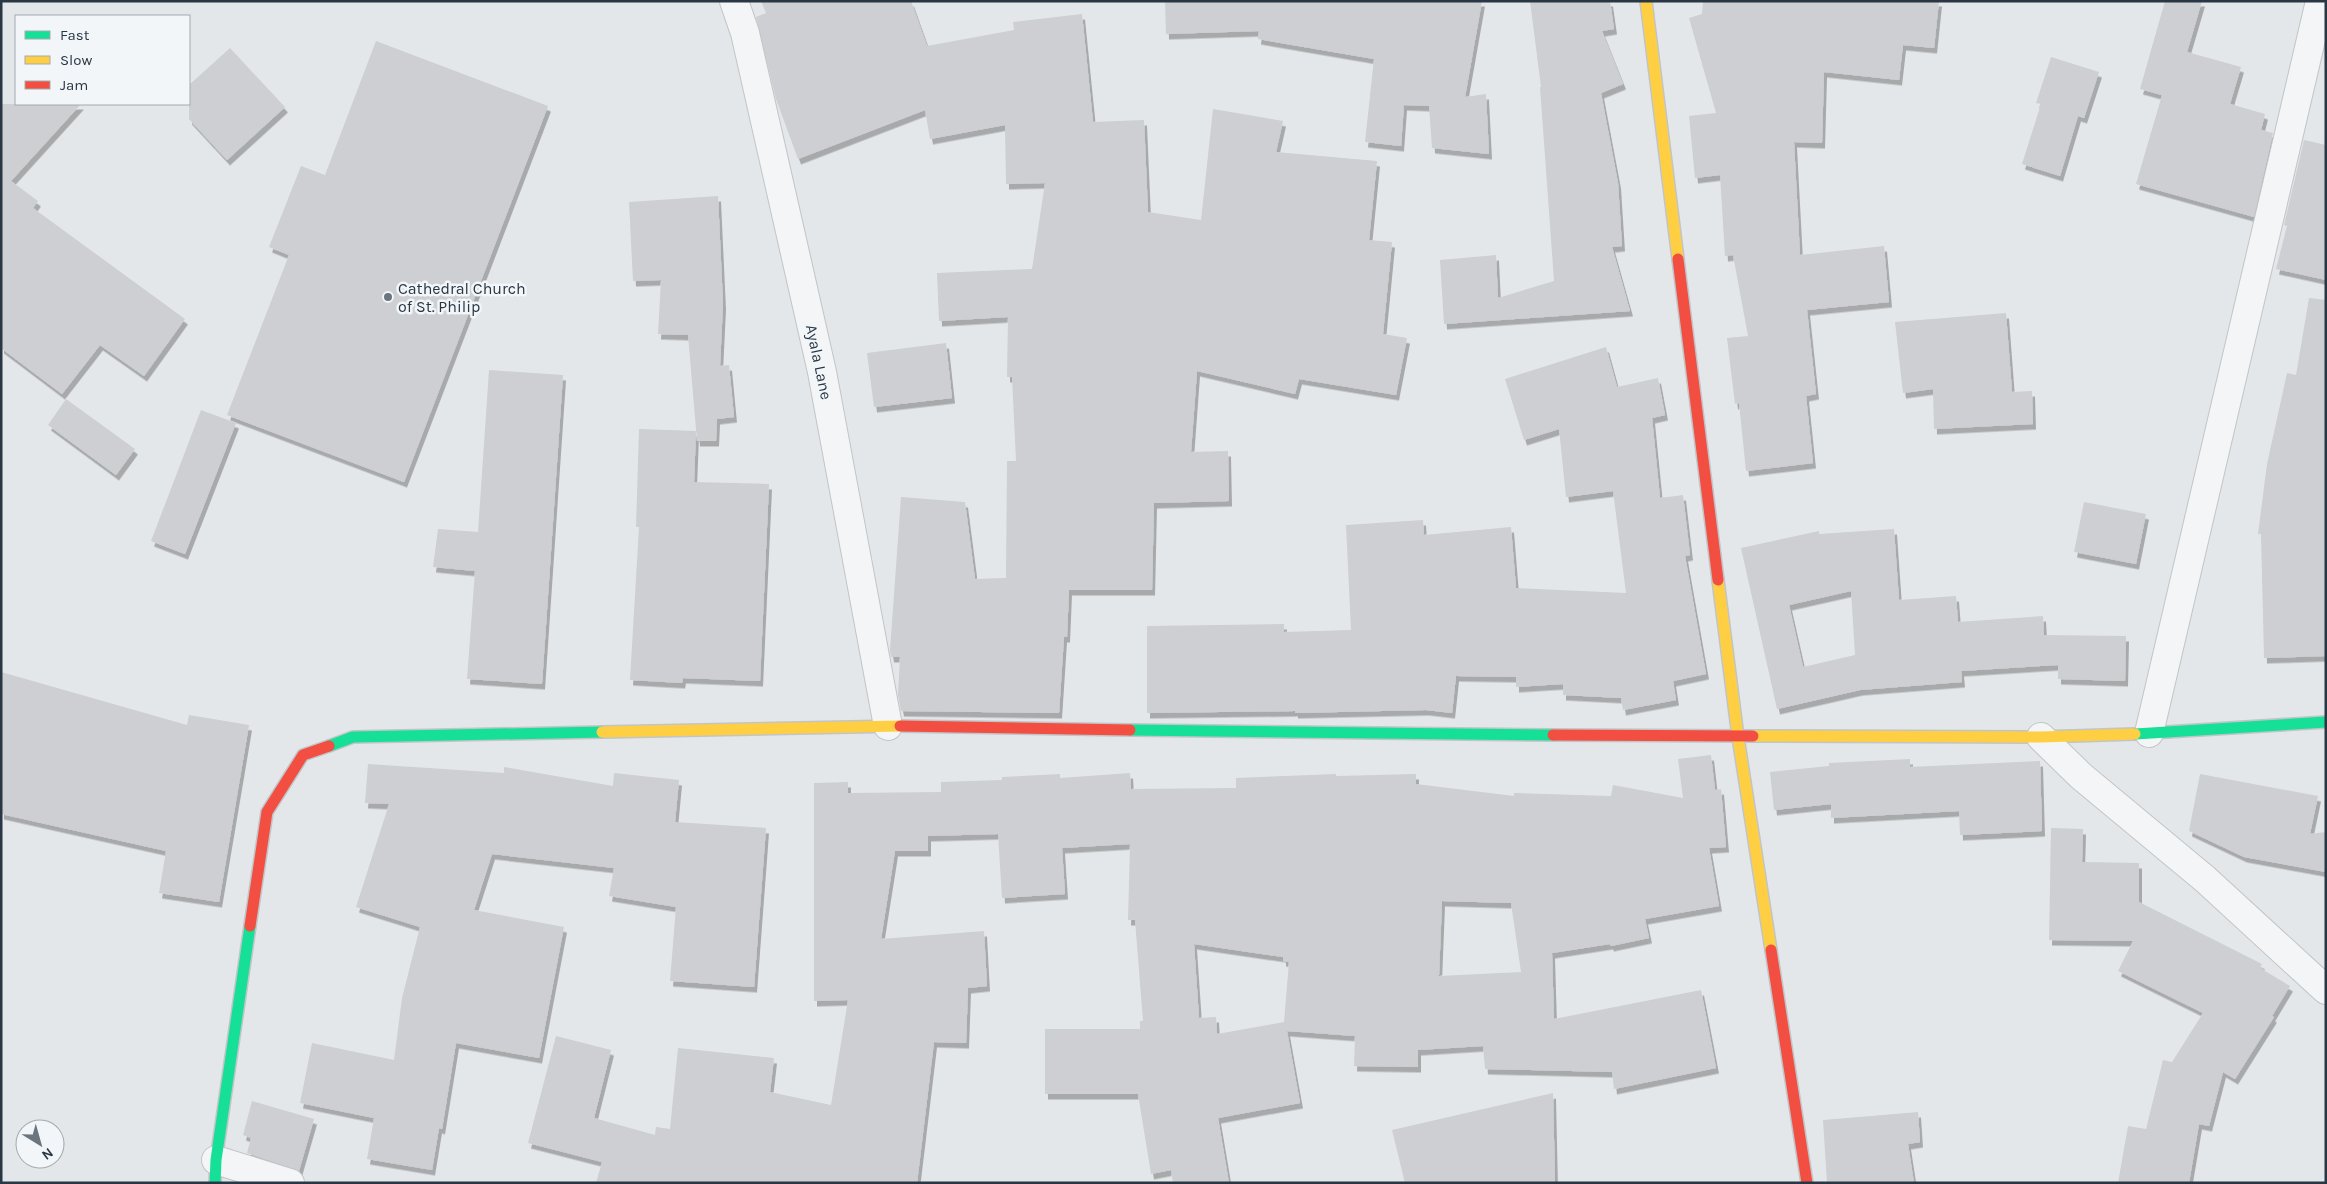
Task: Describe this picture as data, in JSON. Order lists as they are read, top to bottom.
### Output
{
  "streets": {
    "street": ["Ayala Lane"]
  },
  "places": ["Cathedral Church of St. Philip"],
  "legend": ["Fast", "Slow", "Jam"],
  "north": "bottom right"
}
